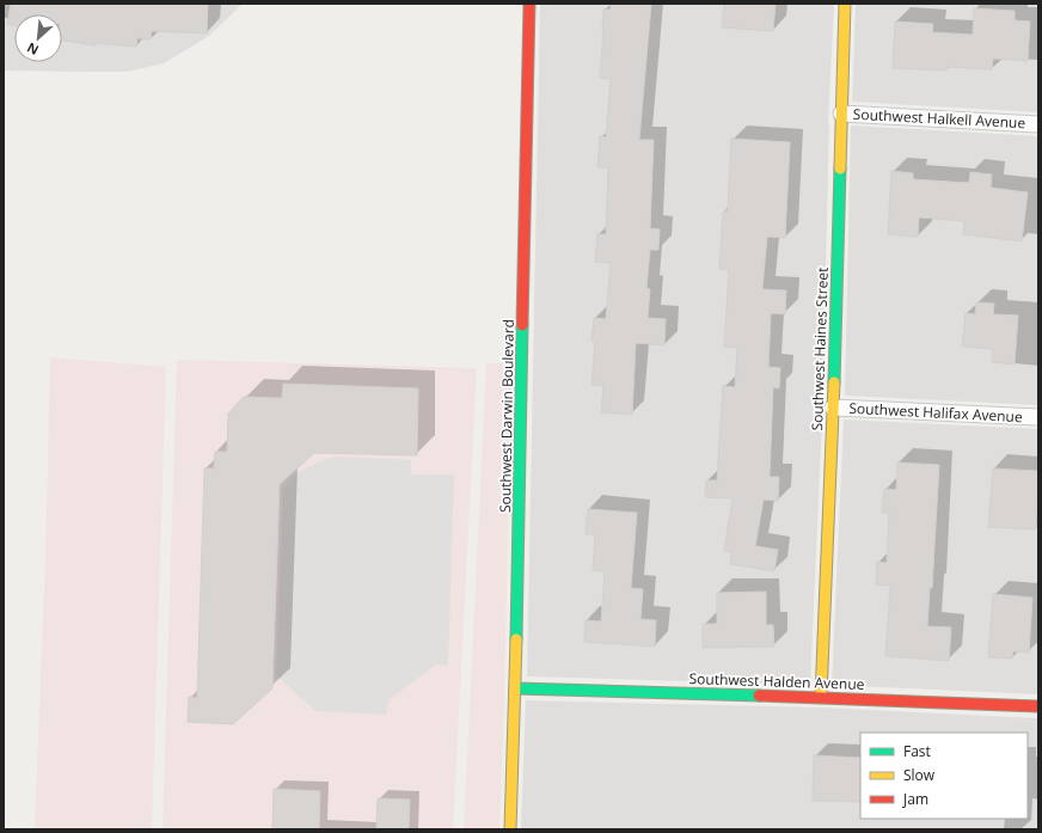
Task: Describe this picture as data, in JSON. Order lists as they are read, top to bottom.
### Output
{
  "streets": {
    "street": [
      "Southwest Halkell Avenue",
      "Southwest Haines Street",
      "Southwest Halifax Avenue",
      "Southwest Darwin Boulevard",
      "Southwest Halden Avenue"
    ]
  },
  "crossings": [
    ["Southwest Halkell Avenue", "Southwest Haines Street"],
    ["Southwest Haines Street", "Southwest Halifax Avenue"],
    ["Southwest Haines Street", "Southwest Halden Avenue"],
    ["Southwest Darwin Boulevard", "Southwest Halden Avenue"]
  ],
  "legend": ["Fast", "Slow", "Jam"],
  "north": "bottom left"
}
